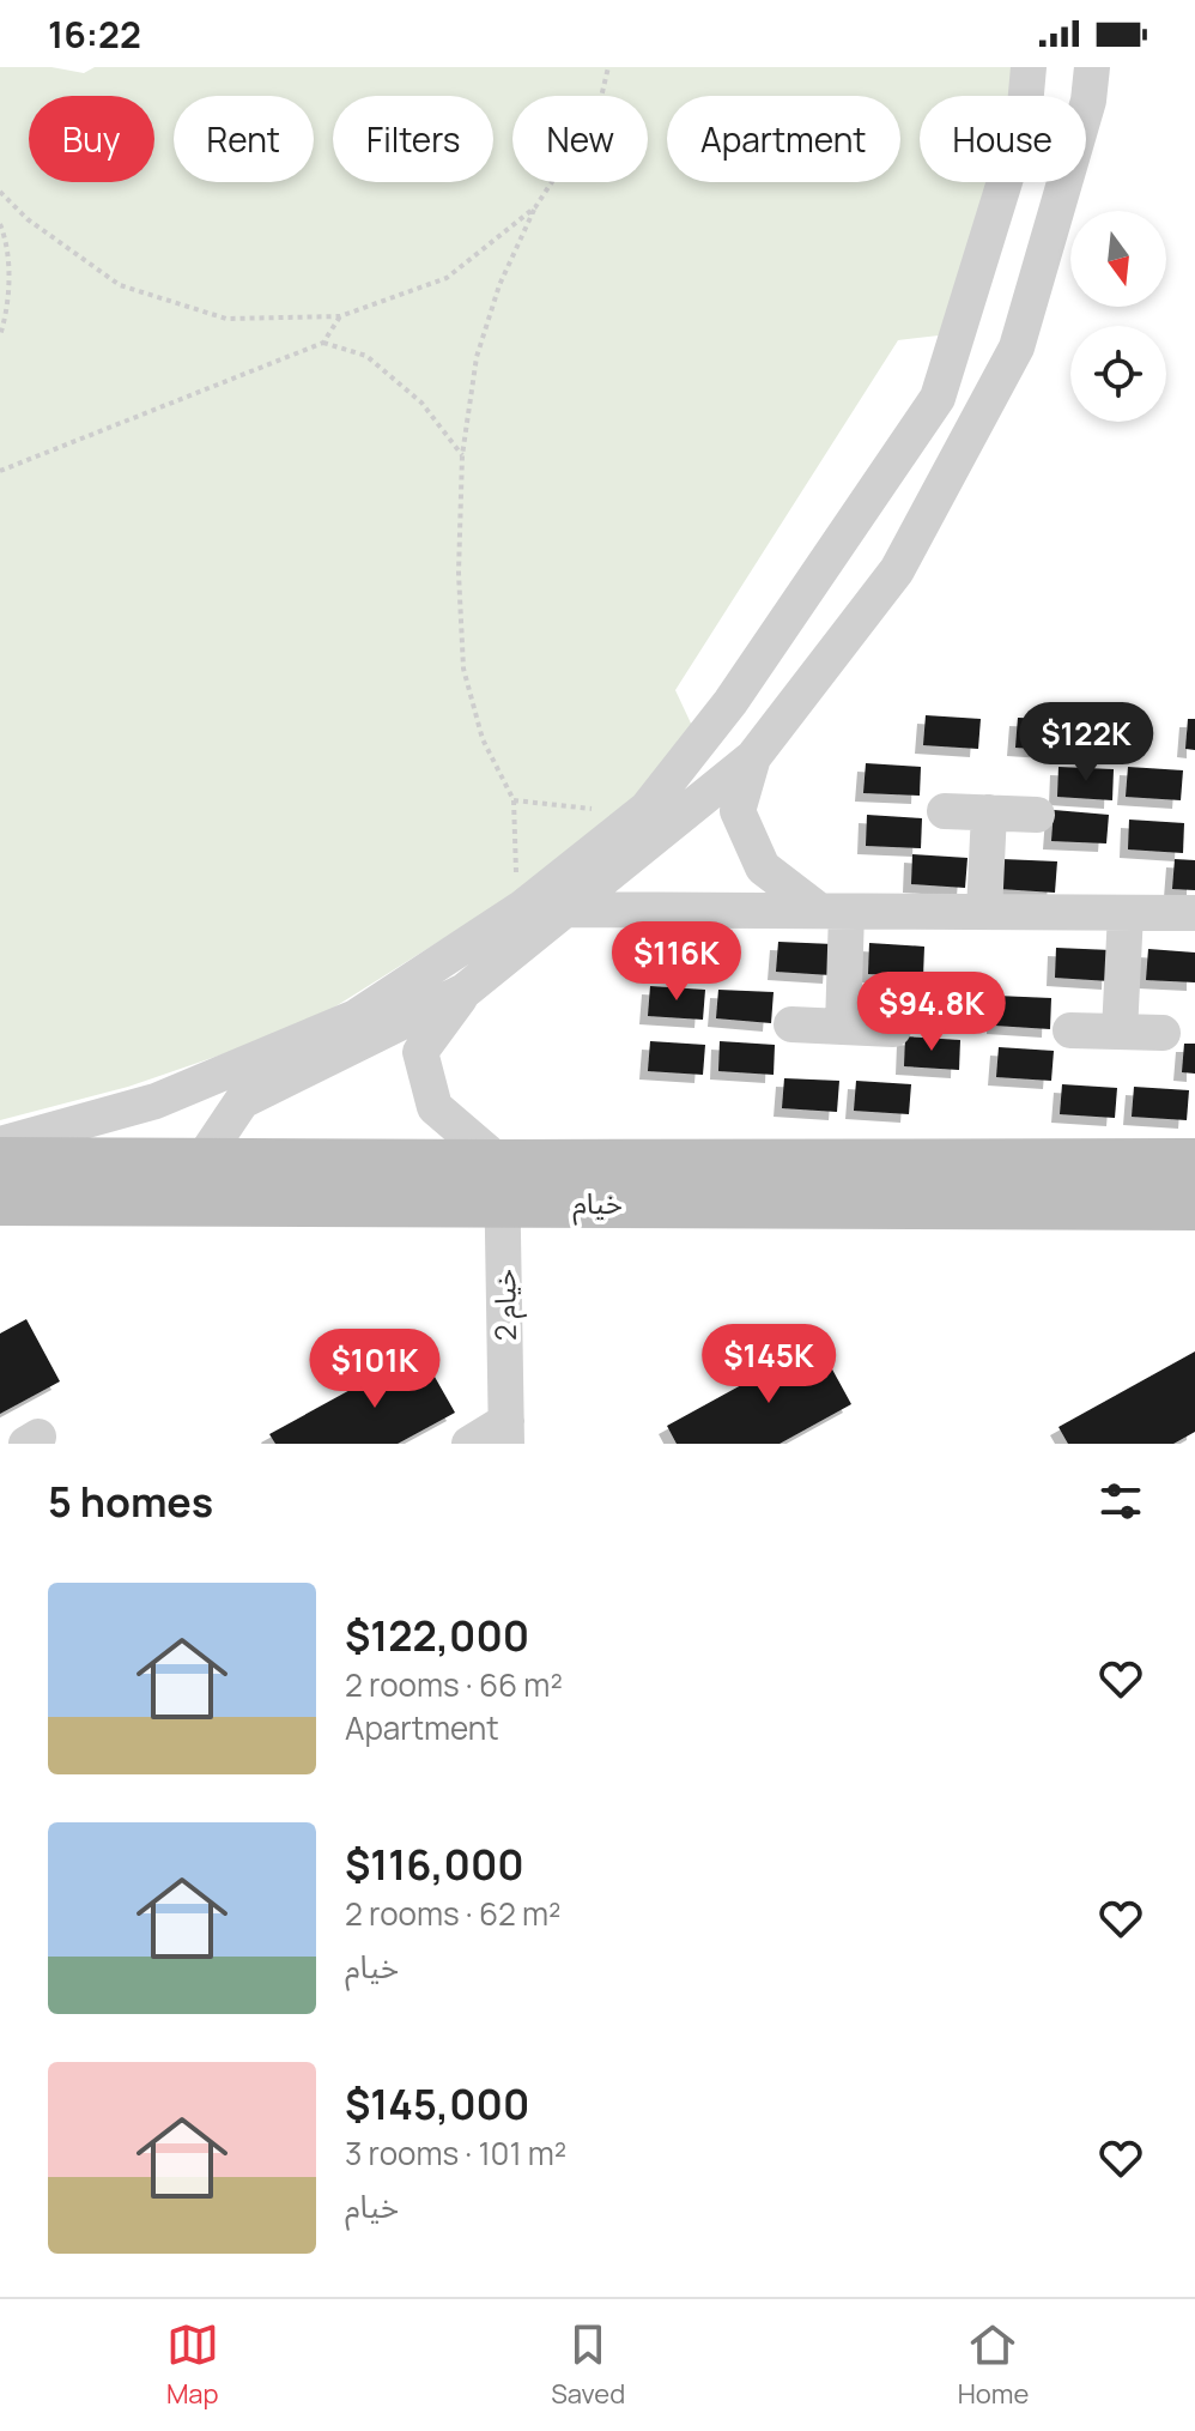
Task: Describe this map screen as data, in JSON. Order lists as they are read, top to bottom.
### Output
{
  "streets": {
    "street": ["خیام", "خیام 2"]
  },
  "crossings": [
    ["خیام", "خیام 2"]
  ],
  "north": "bottom",
  "page": {
    "status": "16:22",
    "chip": [
      "Buy",
      "Rent",
      "Filters",
      "New",
      "Apartment",
      "House"
    ],
    "price": [
      "$122K",
      "$116K",
      "$94.8K",
      "$145K",
      "$101K"
    ],
    "heading": "5 homes",
    "list": [
      {
        "name": "$122,000",
        "note": "2 rooms · 66 m² · Apartment"
      },
      {
        "name": "$116,000",
        "note": "2 rooms · 62 m² · خیام"
      },
      {
        "name": "$145,000",
        "note": "3 rooms · 101 m² · خیام"
      }
    ],
    "tabs": ["Map", "Saved", "Home"]
  }
}
